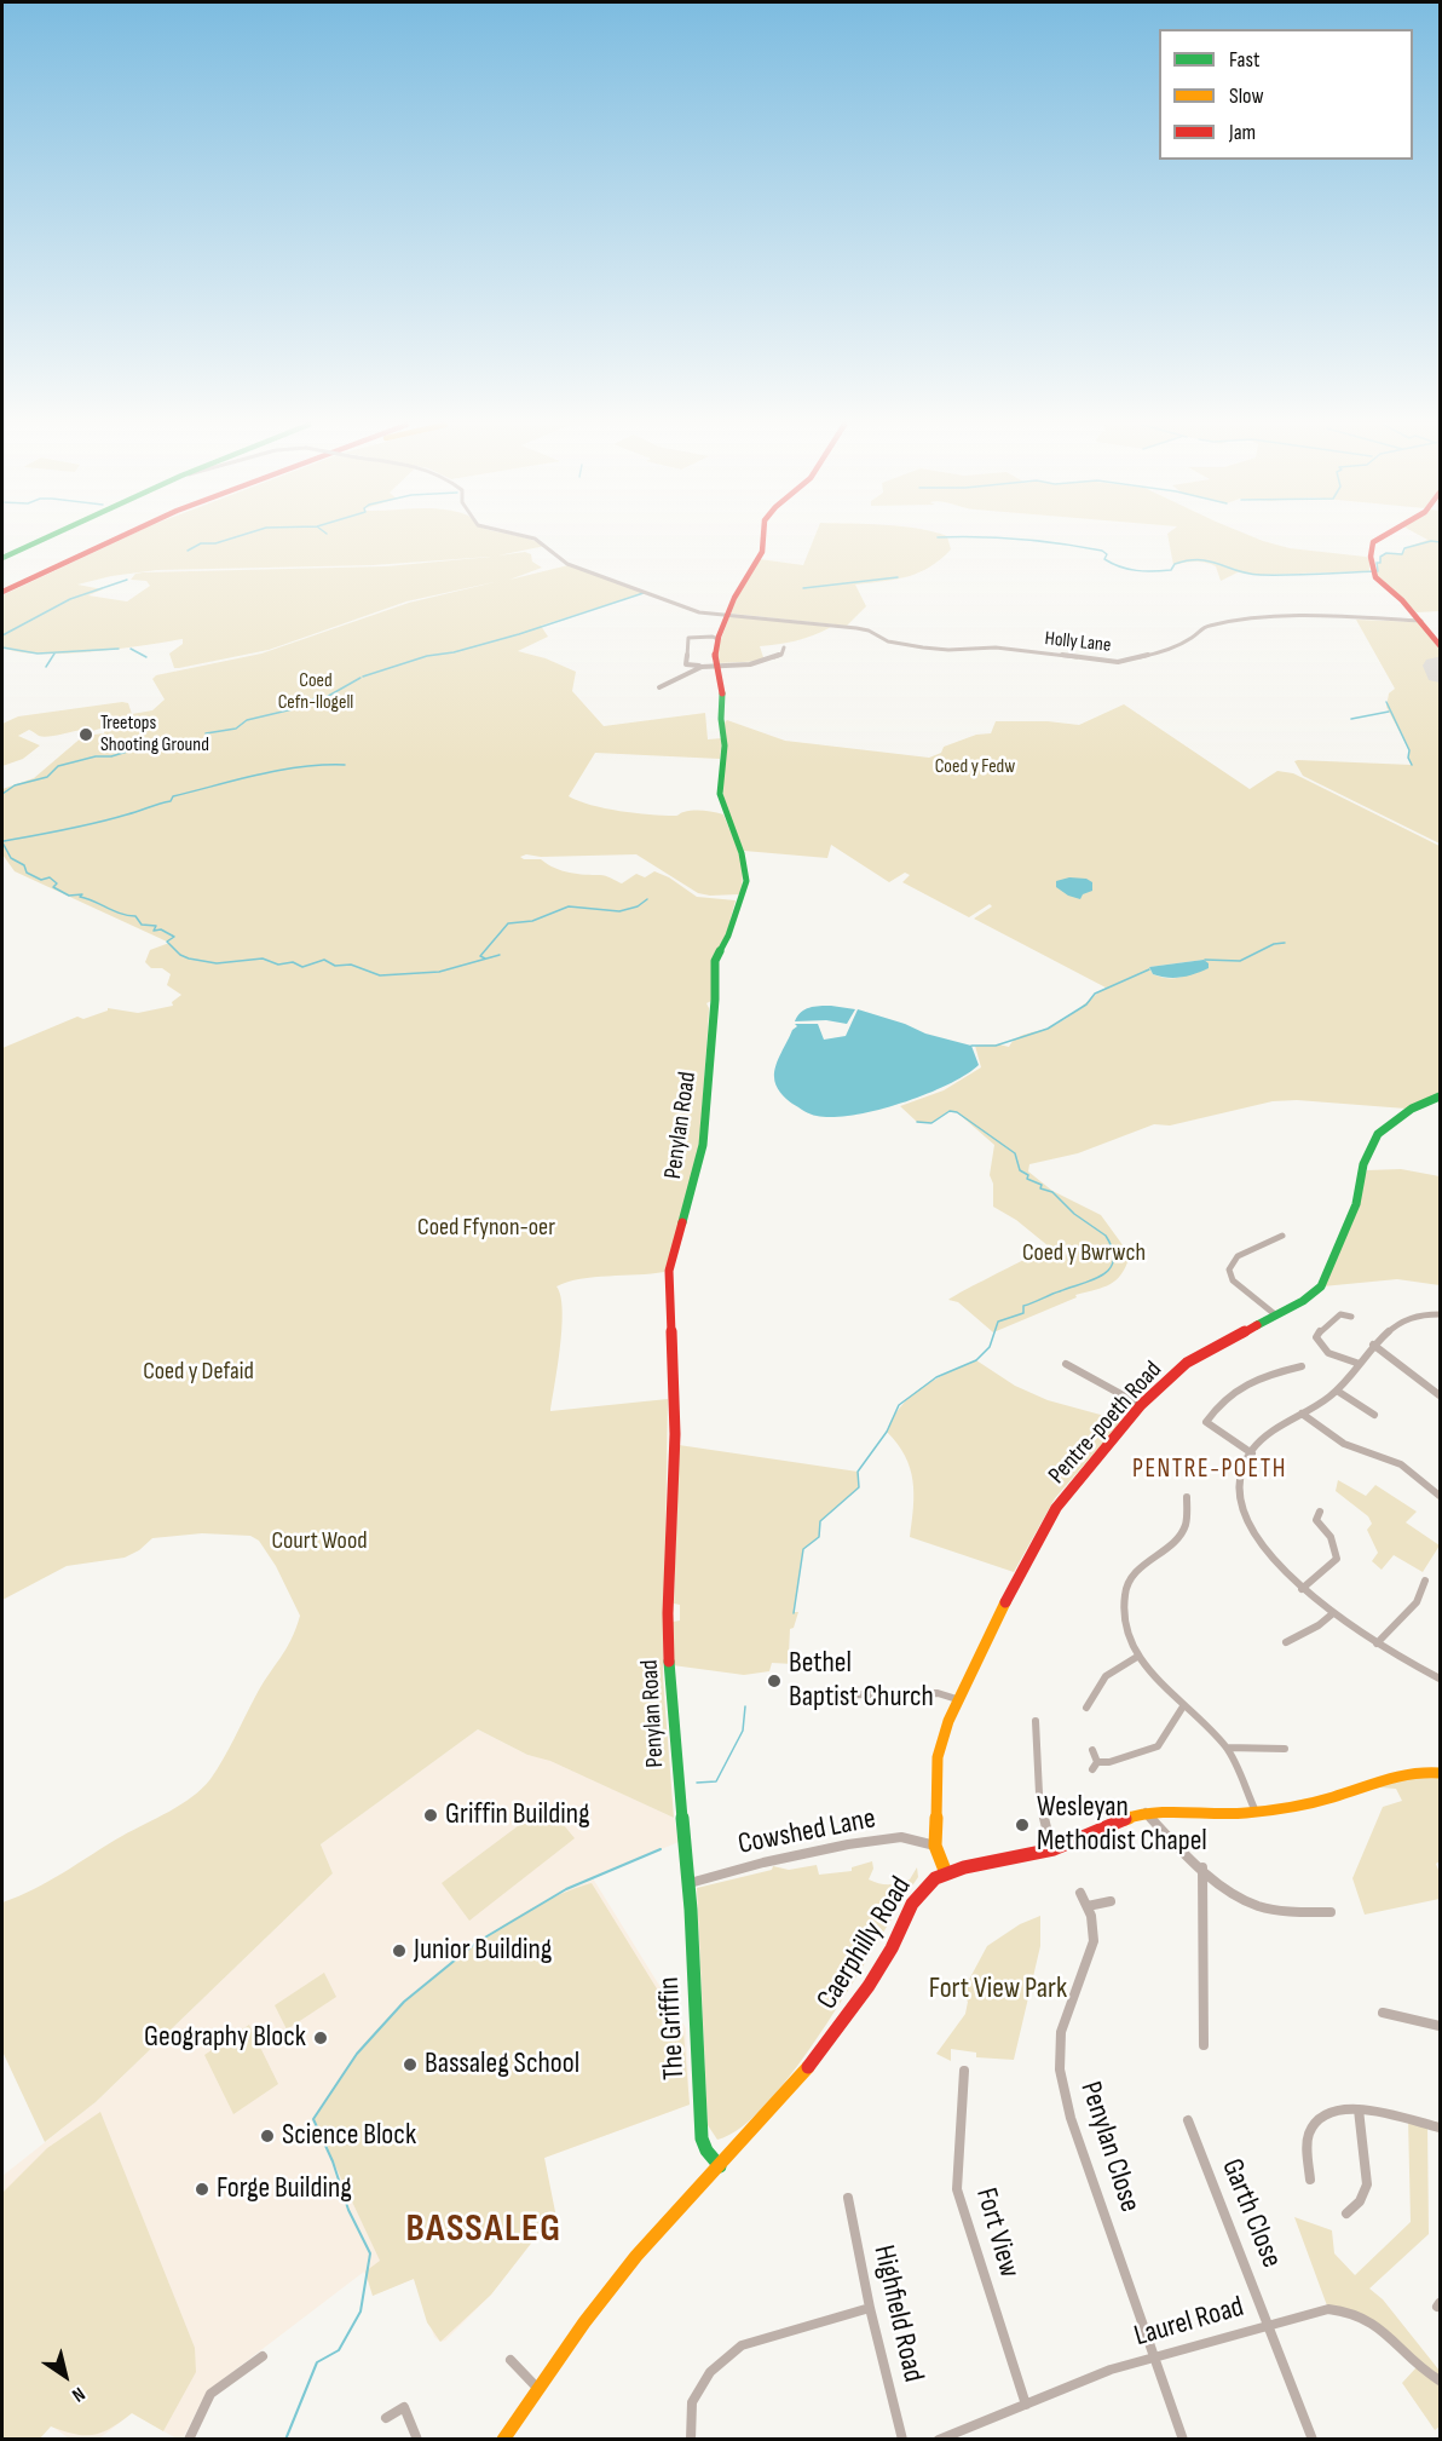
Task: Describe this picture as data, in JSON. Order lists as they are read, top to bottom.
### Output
{
  "streets": {
    "main road": [
      "Penylan Road",
      "Pentre-poeth Road",
      "Caerphilly Road",
      "The Griffin"
    ],
    "street": [
      "Holly Lane",
      "Cowshed Lane",
      "Penylan Close",
      "Garth Close",
      "Fort View",
      "Highfield Road",
      "Laurel Road"
    ]
  },
  "crossings": [
    ["Holly Lane", "Penylan Road"],
    ["Penylan Road", "Cowshed Lane"],
    ["Penylan Road", "The Griffin"],
    ["Pentre-poeth Road", "Cowshed Lane"],
    ["Pentre-poeth Road", "Caerphilly Road"],
    ["Cowshed Lane", "The Griffin"],
    ["Caerphilly Road", "The Griffin"],
    ["Penylan Close", "Laurel Road"],
    ["Garth Close", "Laurel Road"],
    ["Fort View", "Laurel Road"]
  ],
  "districts": ["PENTRE-POETH", "BASSALEG"],
  "parks": [
    "Coed Cefn-llogell",
    "Coed y Fedw",
    "Coed Ffynon-oer",
    "Coed y Bwrwch",
    "Coed y Defaid",
    "Court Wood",
    "Fort View Park"
  ],
  "places": [
    "Treetops Shooting Ground",
    "Bethel Baptist Church",
    "Griffin Building",
    "Wesleyan Methodist Chapel",
    "Junior Building",
    "Geography Block",
    "Bassaleg School",
    "Science Block",
    "Forge Building"
  ],
  "legend": ["Fast", "Slow", "Jam"],
  "north": "bottom right"
}
